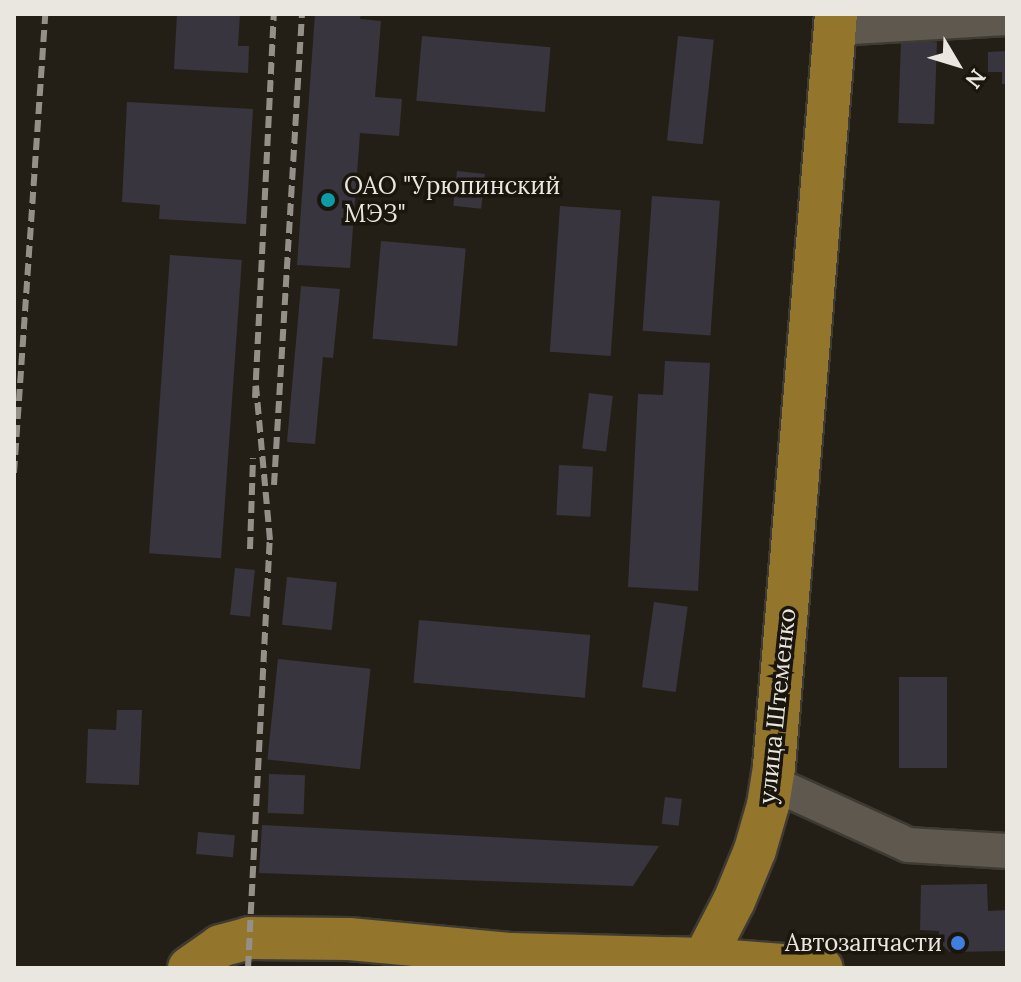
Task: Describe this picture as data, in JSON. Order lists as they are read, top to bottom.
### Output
{
  "streets": {
    "main road": ["улица Штеменко"]
  },
  "places": ["ОАО \"Урюпинский МЭЗ\"", "Автозапчасти"],
  "north": "bottom right"
}
